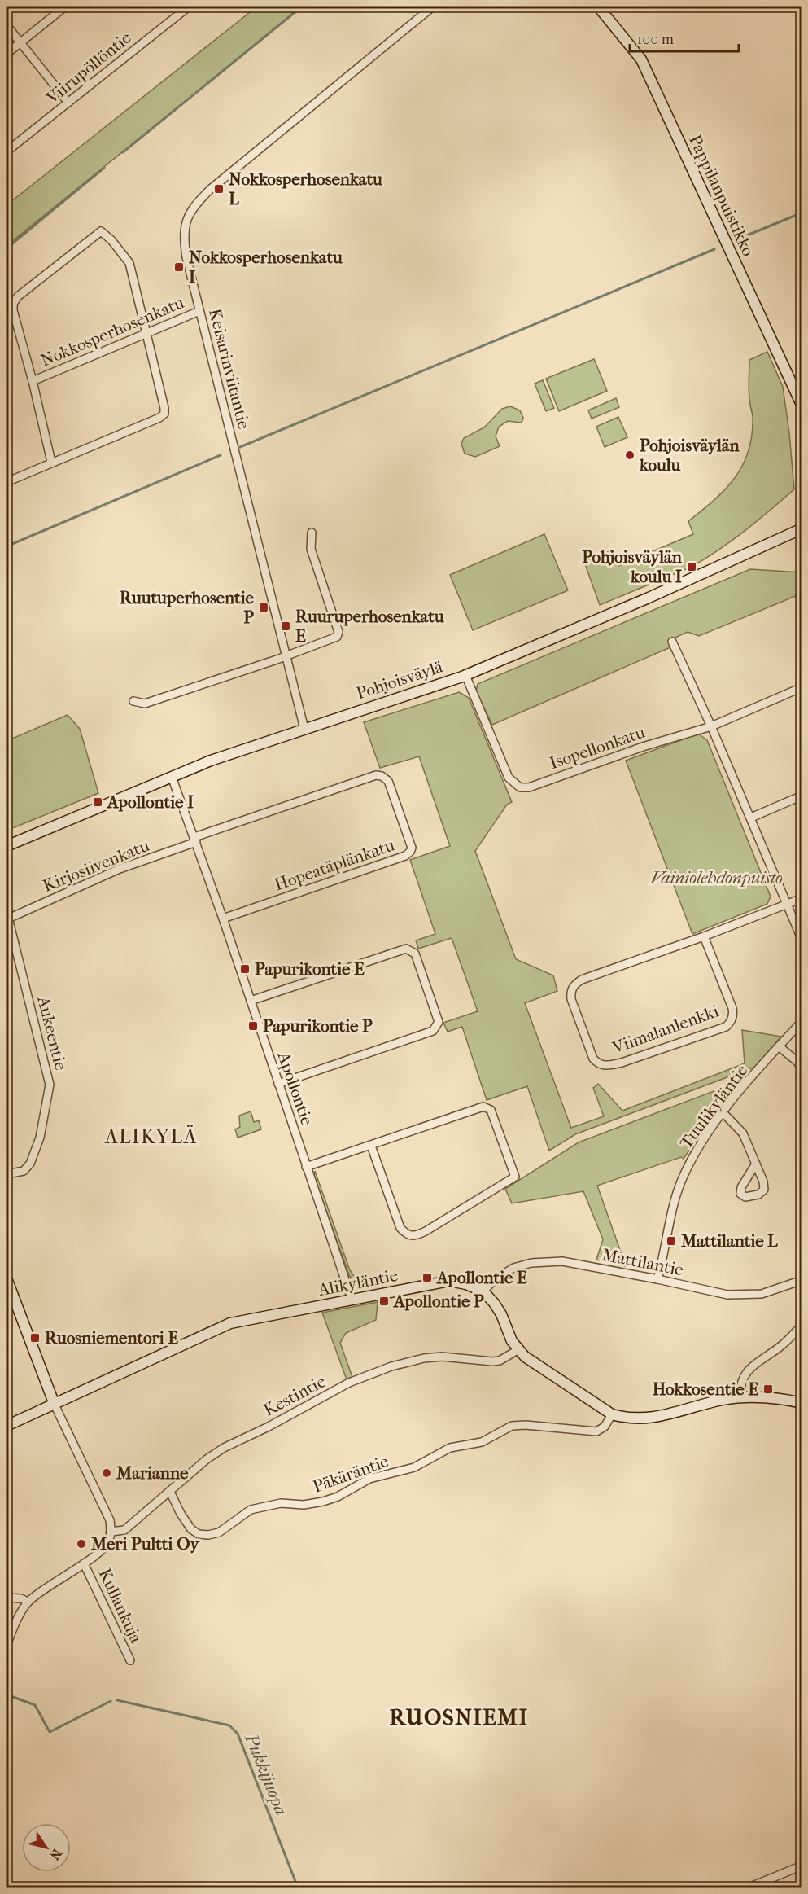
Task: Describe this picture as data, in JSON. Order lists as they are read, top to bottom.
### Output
{
  "streets": {
    "street": [
      "Viirupöllöntie",
      "Pappilanpuistikko",
      "Nokkosperhosenkatu",
      "Keisarinviitantie",
      "Pohjoisväylä",
      "Isopellonkatu",
      "Hopeatäplänkatu",
      "Kirjosiivenkatu",
      "Viimalanlenkki",
      "Aukeentie",
      "Apollontie",
      "Tuulikyläntie",
      "Mattilantie",
      "Alikyläntie",
      "Kestintie",
      "Päkäräntie",
      "Kullankuja"
    ]
  },
  "crossings": [
    ["Nokkosperhosenkatu", "Keisarinviitantie"],
    ["Keisarinviitantie", "Pohjoisväylä"],
    ["Pohjoisväylä", "Isopellonkatu"],
    ["Pohjoisväylä", "Apollontie"],
    ["Hopeatäplänkatu", "Kirjosiivenkatu"],
    ["Hopeatäplänkatu", "Apollontie"],
    ["Kirjosiivenkatu", "Aukeentie"],
    ["Kirjosiivenkatu", "Apollontie"],
    ["Apollontie", "Alikyläntie"],
    ["Tuulikyläntie", "Mattilantie"],
    ["Mattilantie", "Alikyläntie"],
    ["Alikyläntie", "Kestintie"],
    ["Alikyläntie", "Päkäräntie"],
    ["Kestintie", "Päkäräntie"]
  ],
  "districts": ["ALIKYLÄ", "RUOSNIEMI"],
  "water": ["Pukkijuopa"],
  "parks": ["Vainiolehdonpuisto"],
  "places": {
    "transit": [
      "Nokkosperhosenkatu L",
      "Nokkosperhosenkatu I",
      "Pohjoisväylän koulu I",
      "Ruutuperhosentie P",
      "Ruuruperhosenkatu E",
      "Apollontie I",
      "Papurikontie E",
      "Papurikontie P",
      "Mattilantie L",
      "Apollontie E",
      "Apollontie P",
      "Ruosniementori E",
      "Hokkosentie E"
    ],
    "other": ["Pohjoisväylän koulu", "Marianne", "Meri Pultti Oy"]
  },
  "scale_bar": "100 m",
  "north": "bottom right"
}
